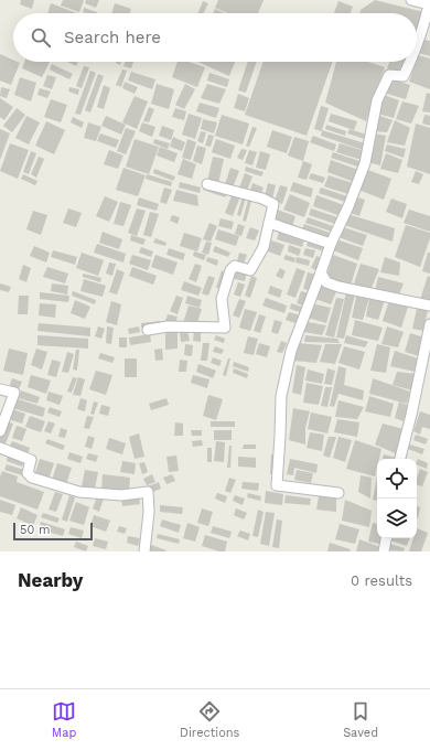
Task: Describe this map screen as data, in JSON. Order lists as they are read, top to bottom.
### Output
{
  "scale_bar": "50 m",
  "page": {
    "search": "Search here",
    "scale": "50 m",
    "heading": ["Nearby", "0 results"],
    "nav": ["Map", "Directions", "Saved"]
  }
}
